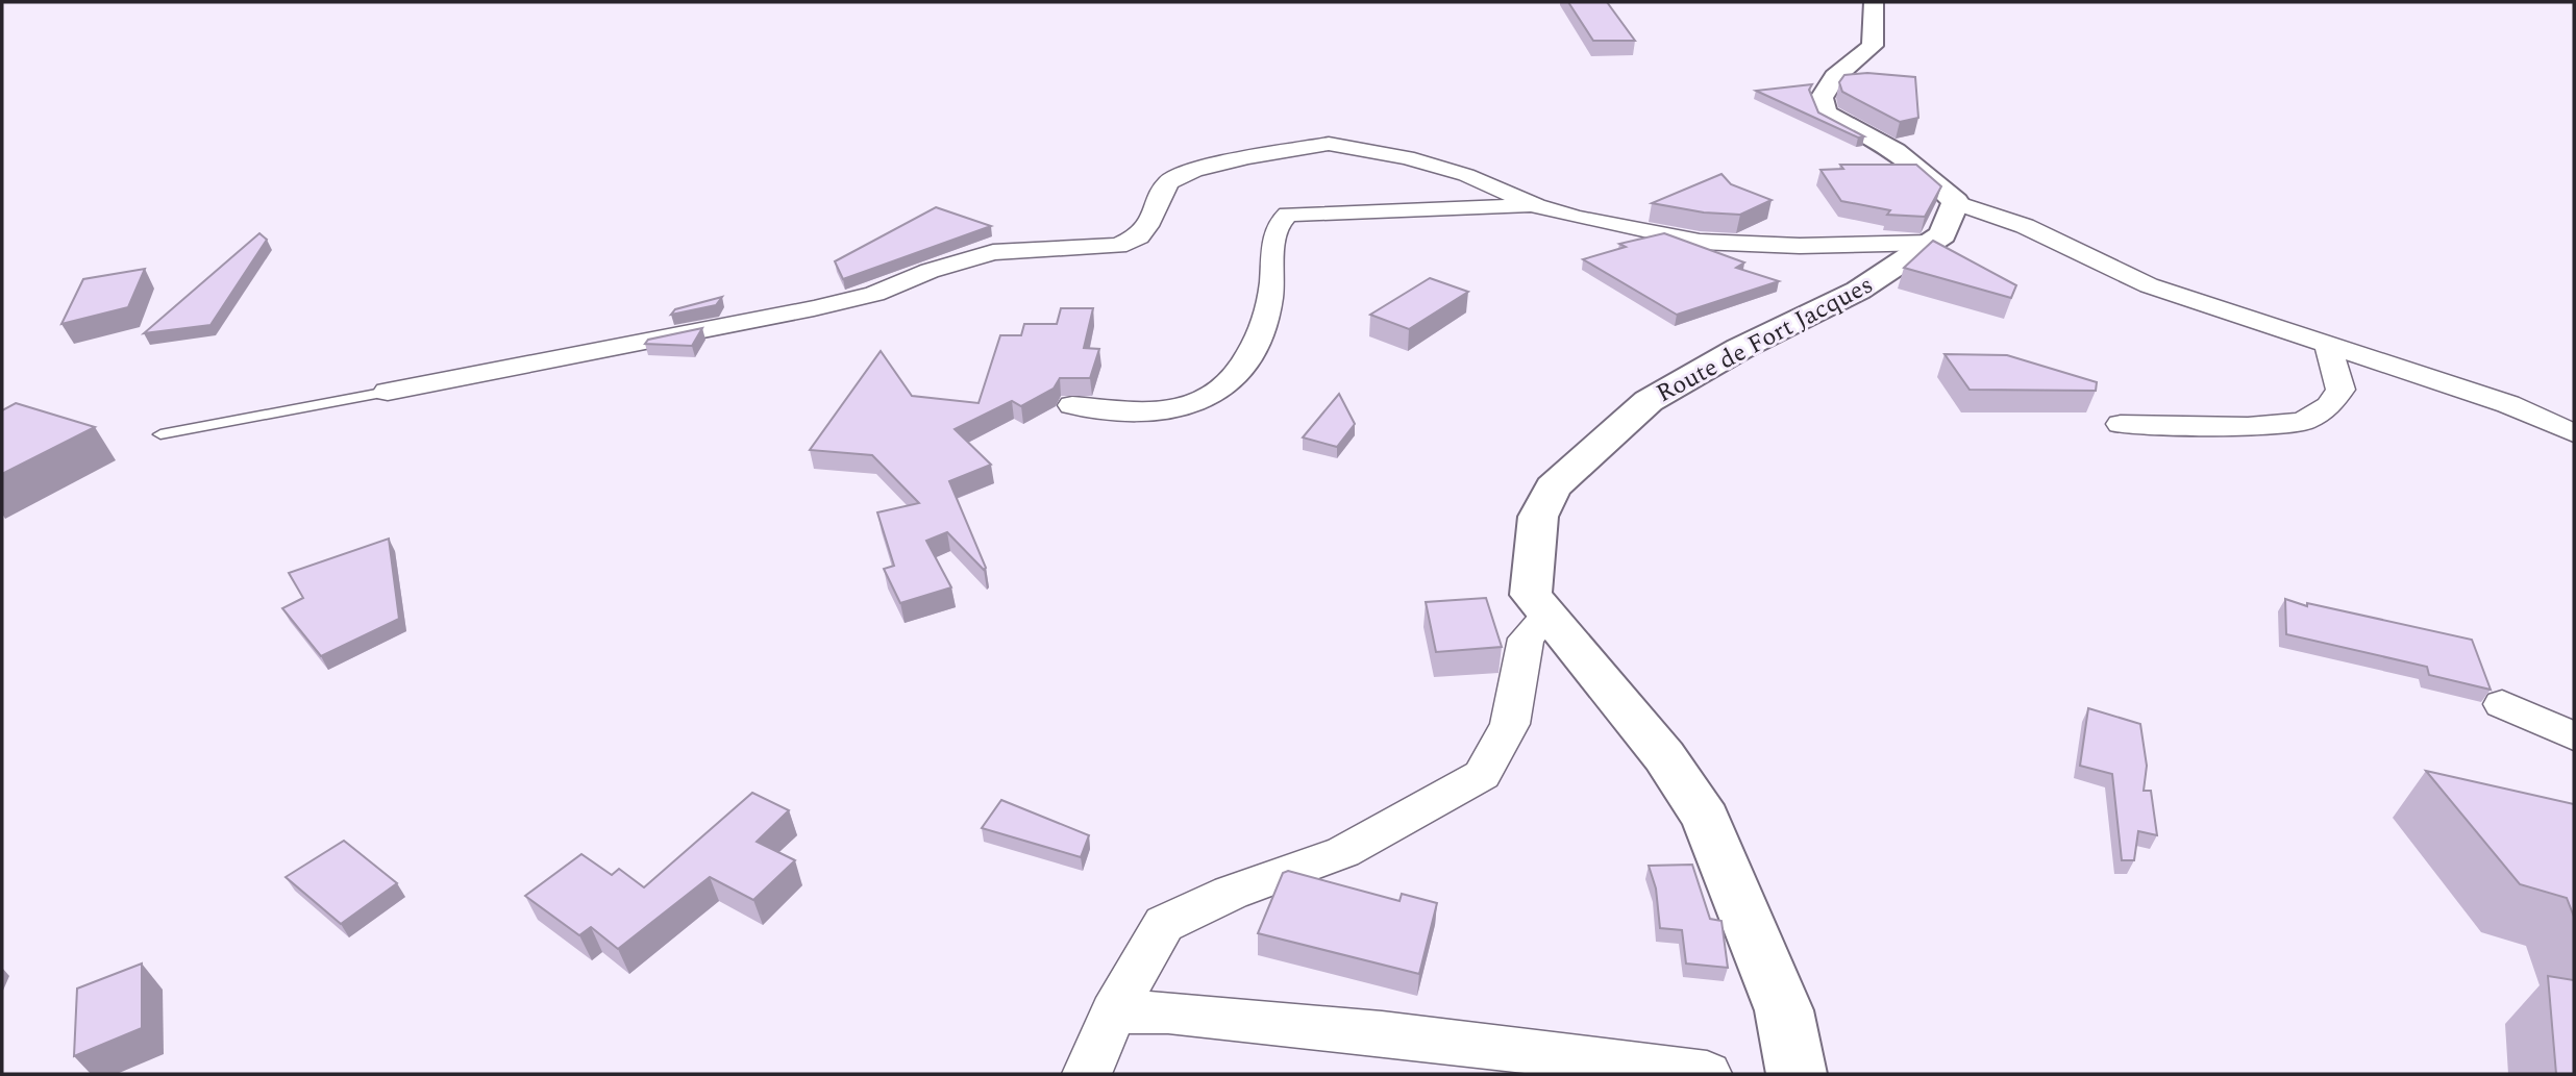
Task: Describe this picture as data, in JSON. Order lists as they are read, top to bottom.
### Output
{
  "streets": {
    "street": ["Route de Fort Jacques"]
  }
}
